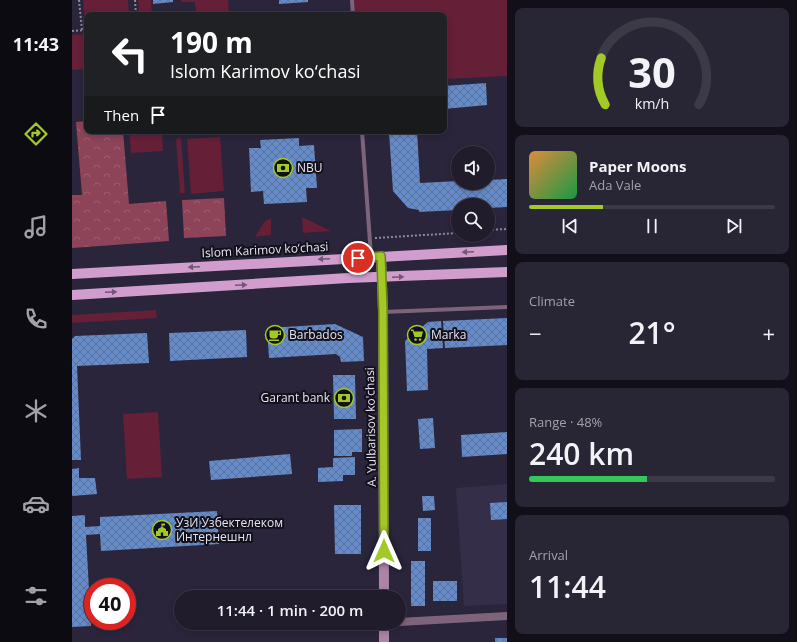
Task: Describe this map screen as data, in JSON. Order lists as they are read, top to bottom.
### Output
{
  "streets": {
    "main road": ["Islom Karimov ko‘chasi"],
    "street": ["A. Yulbarisov ko'chasi"]
  },
  "crossings": [
    ["Islom Karimov ko‘chasi", "A. Yulbarisov ko'chasi"]
  ],
  "places": {
    "bank": ["NBU", "Garant bank"],
    "cafe": ["Barbados"],
    "supermarket": ["Marka"],
    "public building": ["УзИ Узбектелеком Интернешнл"]
  },
  "page": {
    "tabs": "11:43",
    "turn": ["190 m", "Islom Karimov ko‘chasi"],
    "then": "Then",
    "song": ["Paper Moons", "Ada Vale"],
    "tile": [
      "Climate",
      ["Range · 48%", "240 km"],
      ["Arrival", "11:44"]
    ],
    "heat": ["−", "21°", "+"],
    "limit": "40",
    "trip": "11:44 · 1 min · 200 m",
    "gauge": ["30", "km/h"]
  }
}
